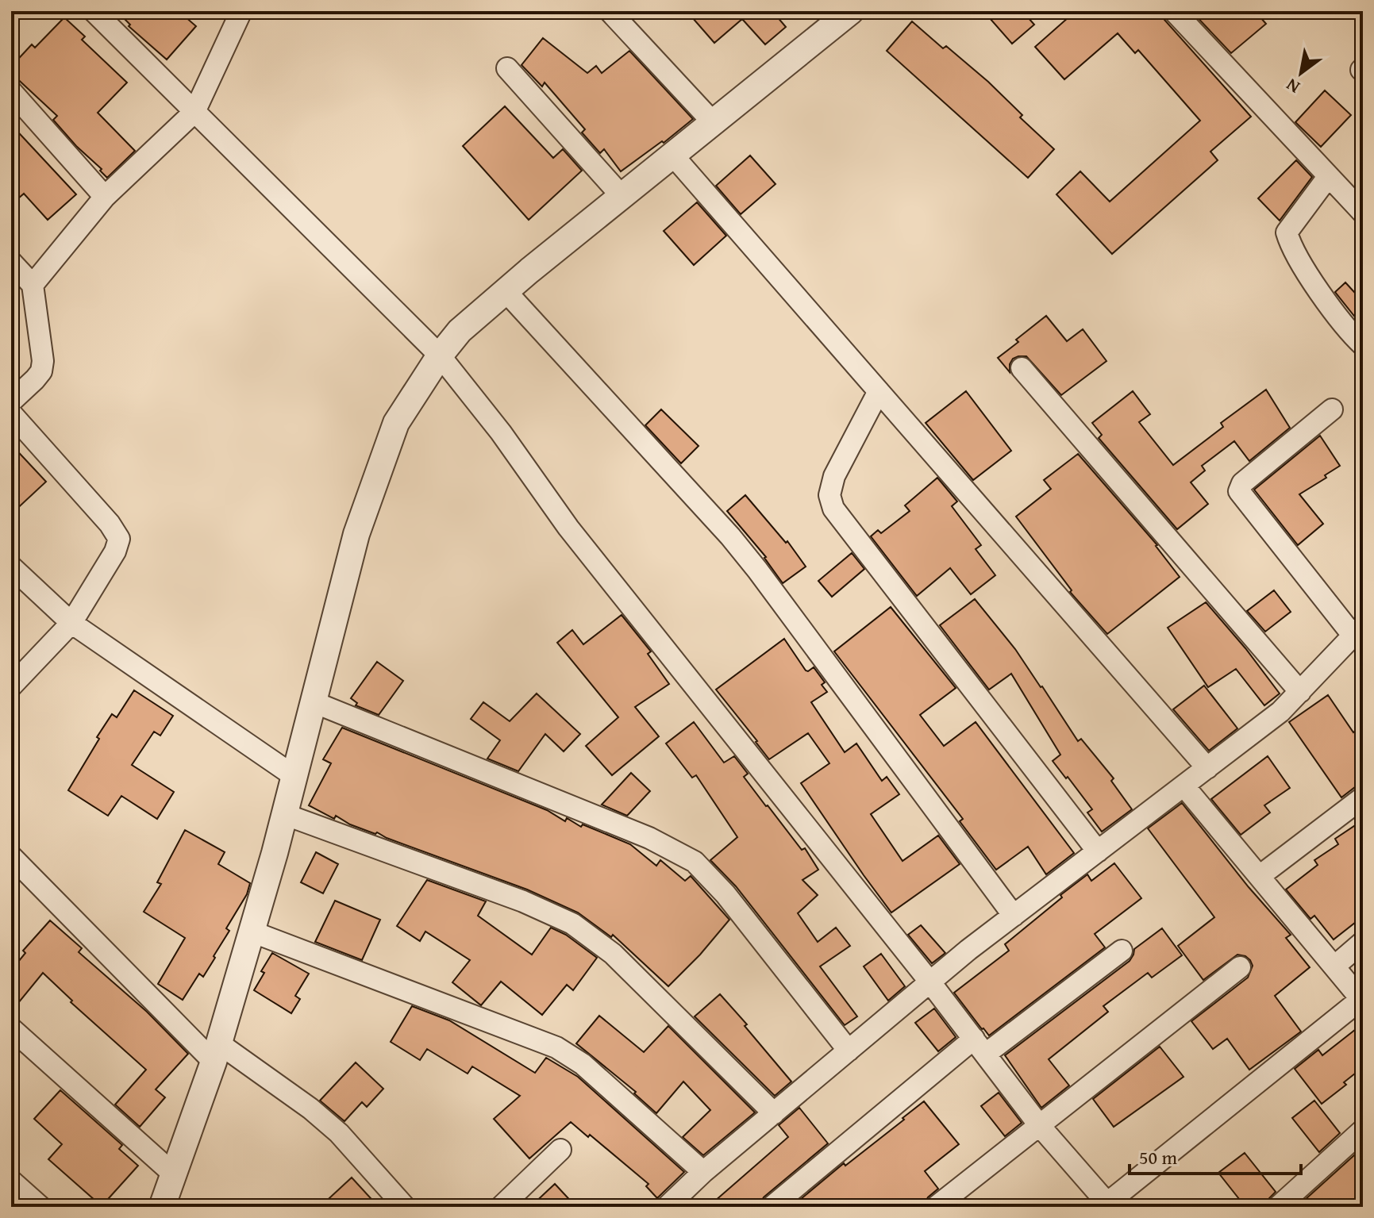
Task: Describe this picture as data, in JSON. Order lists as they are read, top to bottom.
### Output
{
  "scale_bar": "50 m",
  "north": "bottom left"
}
